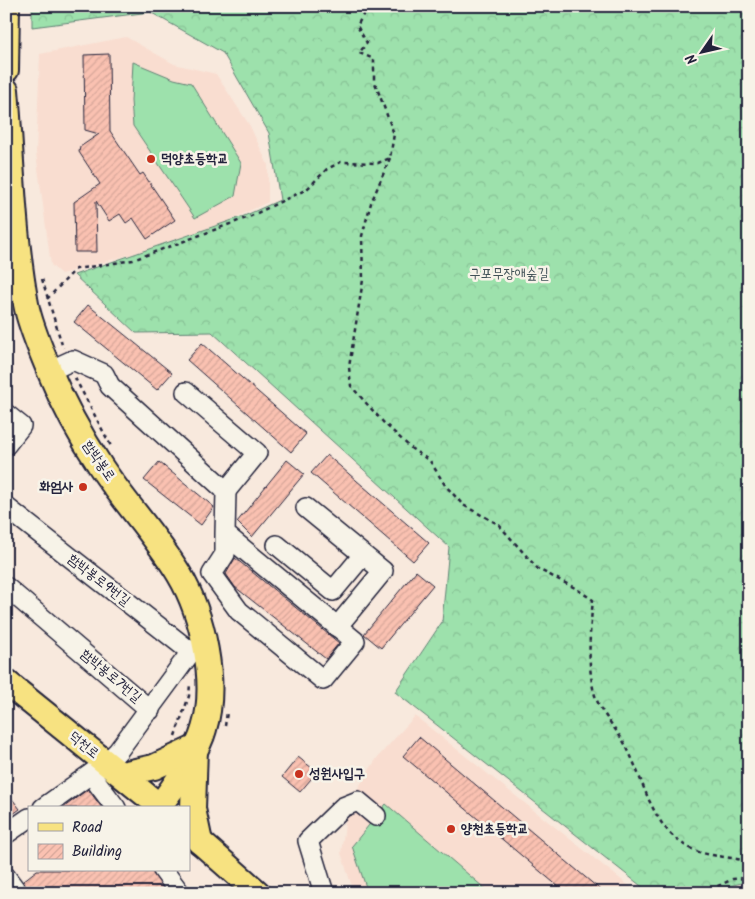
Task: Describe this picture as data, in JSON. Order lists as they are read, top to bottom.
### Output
{
  "streets": {
    "main road": ["함박봉로", "덕천로"],
    "street": ["함박봉로9번길", "함박봉로7번길"]
  },
  "crossings": [
    ["함박봉로", "함박봉로9번길"],
    ["함박봉로", "함박봉로7번길"],
    ["함박봉로9번길", "함박봉로7번길"]
  ],
  "parks": ["구포무장애숲길"],
  "places": [
    "덕양초등학교",
    "화엄사",
    "성원사입구",
    "양천초등학교"
  ],
  "legend": ["Road", "Building"],
  "north": "bottom left"
}
